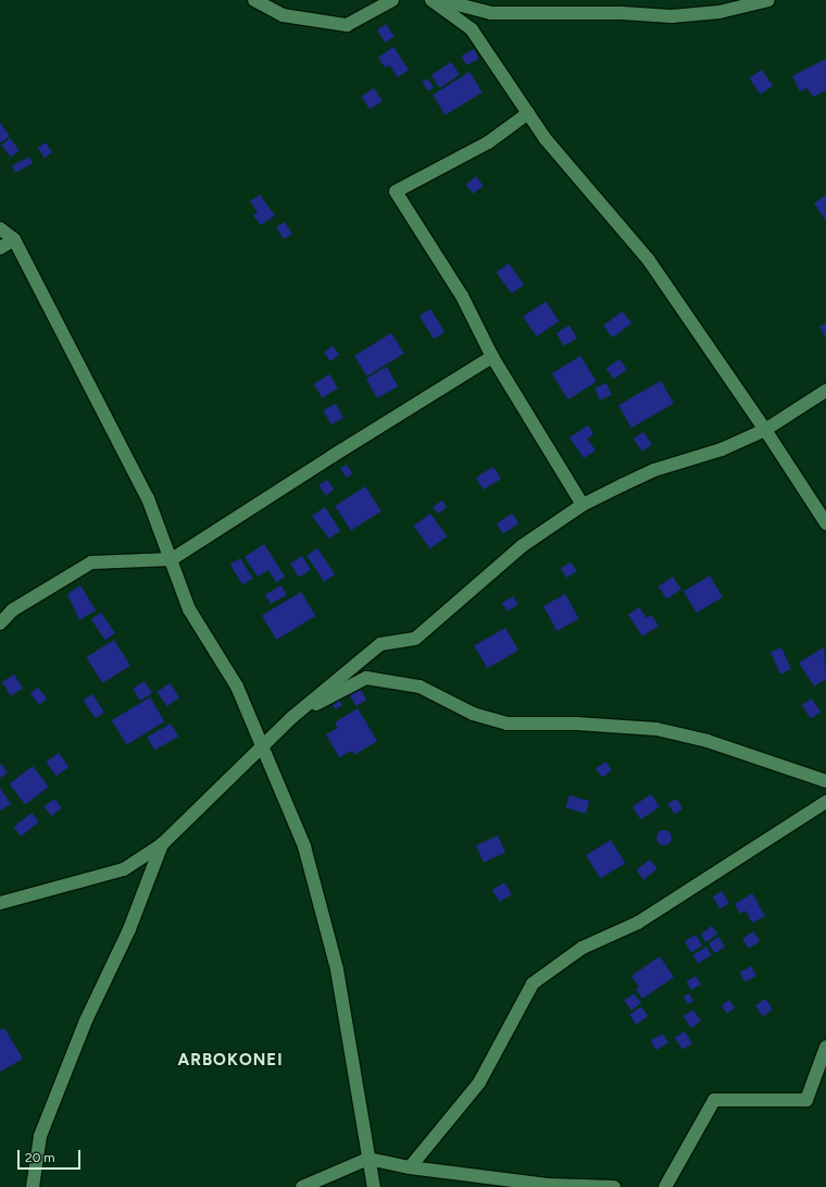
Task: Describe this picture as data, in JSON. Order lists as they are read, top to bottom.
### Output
{
  "districts": ["ARBOKONEI"],
  "scale_bar": "20 m"
}
